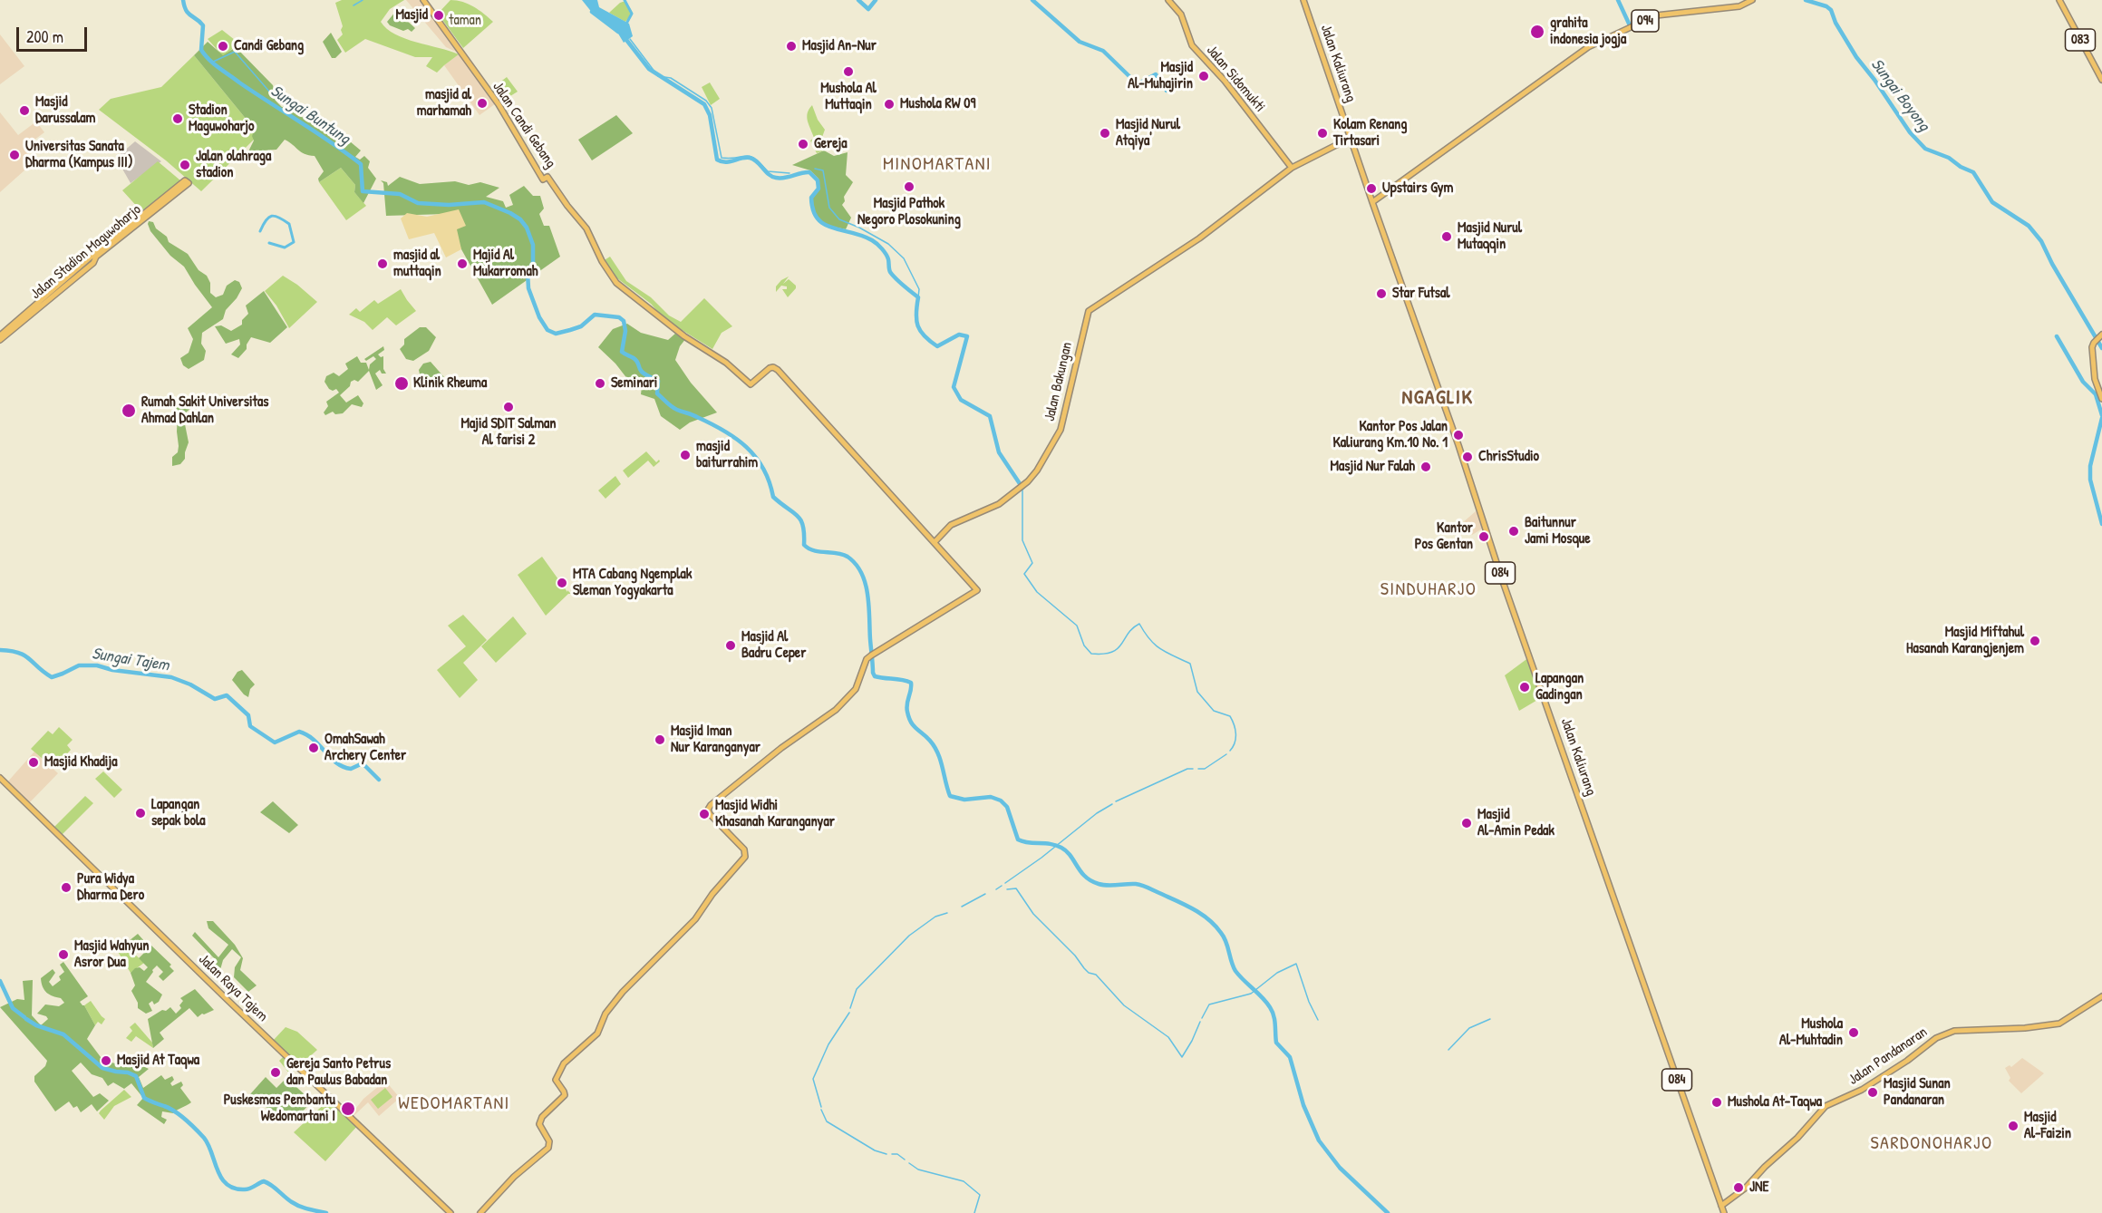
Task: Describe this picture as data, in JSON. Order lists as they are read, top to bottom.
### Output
{
  "streets": {
    "main road": [
      "094",
      "083",
      "Jalan Kaliurang",
      "Jalan Sidomukti",
      "Jalan Candi Gebang",
      "Jalan Stadion Maguwoharjo",
      "Jalan Bakungan",
      "084",
      "Jalan Raya Tajem",
      "Jalan Pandanaran"
    ]
  },
  "crossings": [
    ["094", "Jalan Kaliurang"],
    ["Jalan Kaliurang", "Jalan Bakungan"],
    ["Jalan Kaliurang", "Jalan Pandanaran"],
    ["Jalan Sidomukti", "Jalan Bakungan"],
    ["Jalan Candi Gebang", "Jalan Bakungan"]
  ],
  "districts": [
    "MINOMARTANI",
    "NGAGLIK",
    "SINDUHARJO",
    "WEDOMARTANI",
    "SARDONOHARJO"
  ],
  "water": ["Sungai Boyong", "Sungai Buntung", "Sungai Tajem"],
  "parks": ["taman"],
  "places": [
    "Masjid",
    "grahita indonesia jogja",
    "Candi Gebang",
    "Masjid An-Nur",
    "Mushola Al Muttaqin",
    "Masjid Al-Muhajirin",
    "masjid al marhamah",
    "Mushola RW 09",
    "Masjid Darussalam",
    "Stadion Maguwoharjo",
    "Masjid Nurul Atqiya'",
    "Kolam Renang Tirtasari",
    "Gereja",
    "Universitas Sanata Dharma (Kampus III)",
    "Jalan olahraga stadion",
    "Masjid Pathok Negoro Plosokuning",
    "Upstairs Gym",
    "Masjid Nurul Mutaqqin",
    "masjid al muttaqin",
    "Majid Al Mukarromah",
    "Star Futsal",
    "Klinik Rheuma",
    "Seminari",
    "Majid SDIT Salman Al farisi 2",
    "Rumah Sakit Universitas Ahmad Dahlan",
    "Kantor Pos Jalan Kaliurang Km.10 No. 1",
    "masjid baiturrahim",
    "ChrisStudio",
    "Masjid Nur Falah",
    "Baitunnur Jami Mosque",
    "Kantor Pos Gentan",
    "MTA Cabang Ngemplak Sleman Yogyakarta",
    "Masjid Miftahul Hasanah Karangjenjem",
    "Masjid Al Badru Ceper",
    "Lapangan Gadingan",
    "Masjid Iman Nur Karanganyar",
    "OmahSawah Archery Center",
    "Masjid Khadija",
    "Lapangan sepak bola",
    "Masjid Widhi Khasanah Karanganyar",
    "Masjid Al-Amin Pedak",
    "Pura Widya Dharma Dero",
    "Masjid Wahyun Asror Dua",
    "Mushola Al-Muhtadin",
    "Masjid At Taqwa",
    "Gereja Santo Petrus dan Paulus Babadan",
    "Masjid Sunan Pandanaran",
    "Mushola At-Taqwa",
    "Puskesmas Pembantu Wedomartani I",
    "Masjid Al-Faizin",
    "JNE"
  ],
  "scale_bar": "200 m"
}
